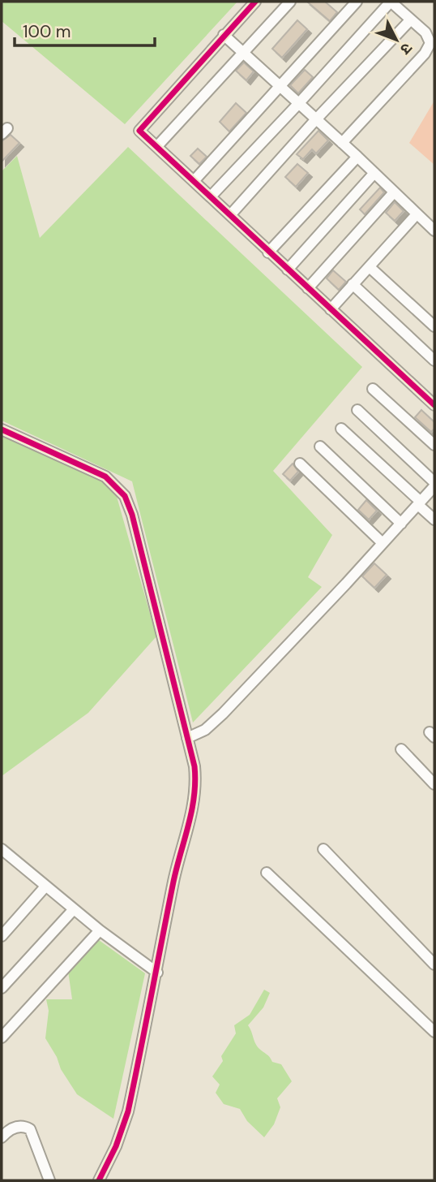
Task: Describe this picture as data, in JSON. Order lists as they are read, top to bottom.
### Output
{
  "scale_bar": "100 m",
  "north": "bottom right"
}
